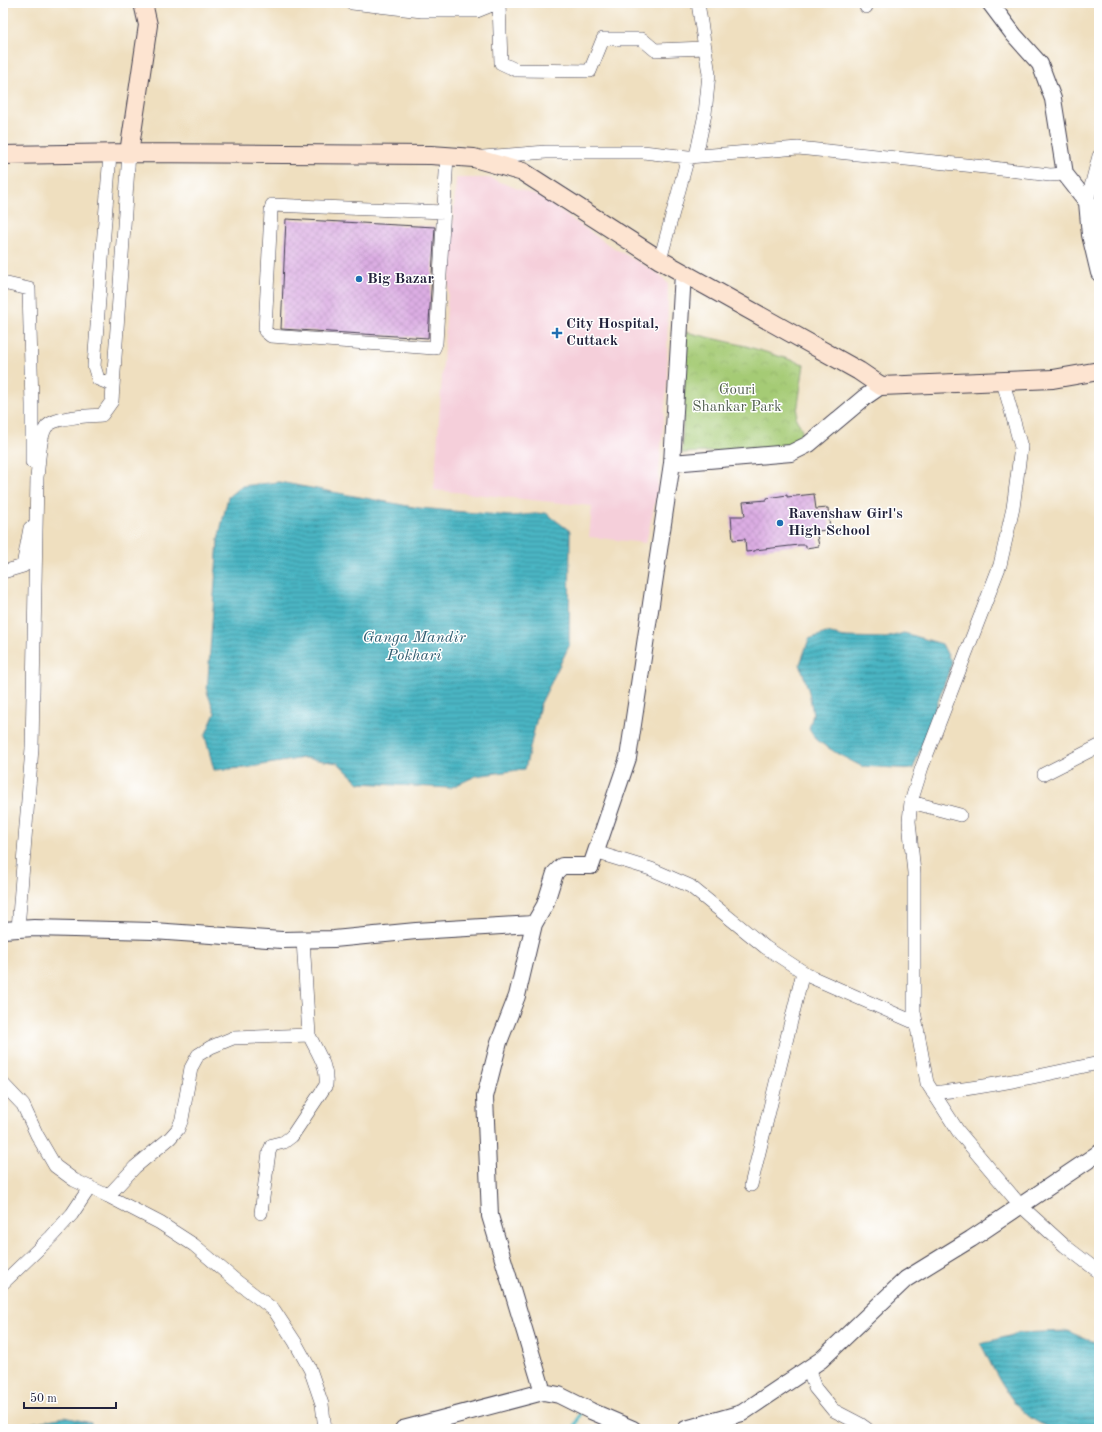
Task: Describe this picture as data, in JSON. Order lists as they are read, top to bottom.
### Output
{
  "water": ["Ganga Mandir Pokhari"],
  "parks": ["Gouri Shankar Park"],
  "places": {
    "other": ["Big Bazar", "Ravenshaw Girl's High School"],
    "health": ["City Hospital, Cuttack"]
  },
  "scale_bar": "50 m"
}
